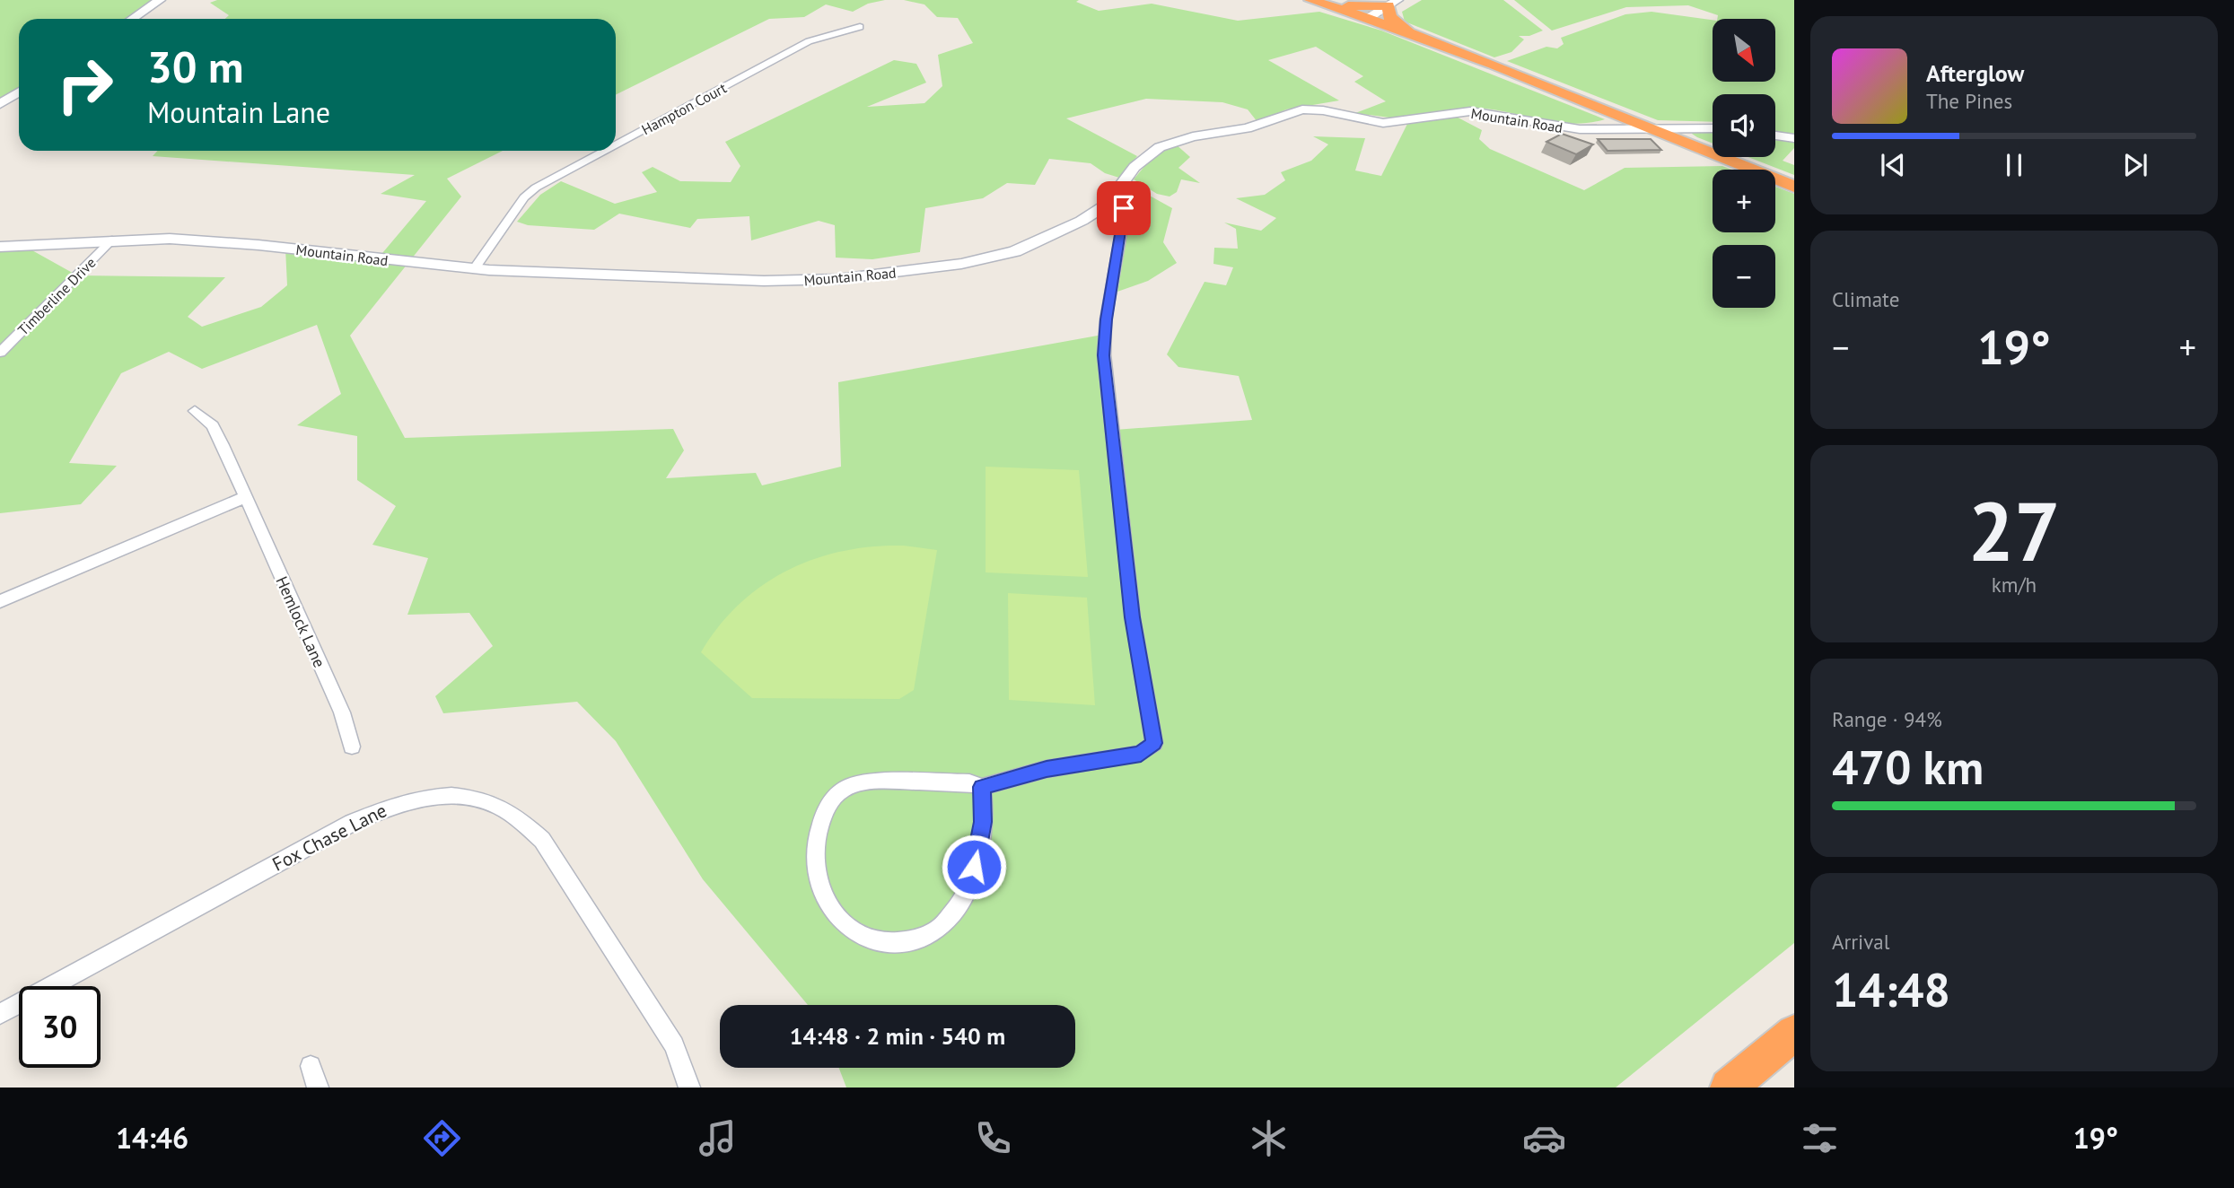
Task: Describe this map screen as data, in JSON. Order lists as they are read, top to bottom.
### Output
{
  "streets": {
    "street": [
      "Hampton Court",
      "Mountain Road",
      "Timberline Drive",
      "Hemlock Lane",
      "Fox Chase Lane"
    ]
  },
  "crossings": [
    ["Hampton Court", "Mountain Road"],
    ["Mountain Road", "Timberline Drive"]
  ],
  "north": "bottom right",
  "page": {
    "map_buttons": ["+", "−"],
    "turn": ["30 m", "Mountain Lane"],
    "song": ["Afterglow", "The Pines"],
    "tile": [
      "Climate",
      ["27", "km/h"],
      ["Range · 94%", "470 km"],
      ["Arrival", "14:48"]
    ],
    "heat": ["−", "19°", "+"],
    "limit": "30",
    "trip": "14:48 · 2 min · 540 m",
    "tabs": ["14:46", "19°"]
  }
}
